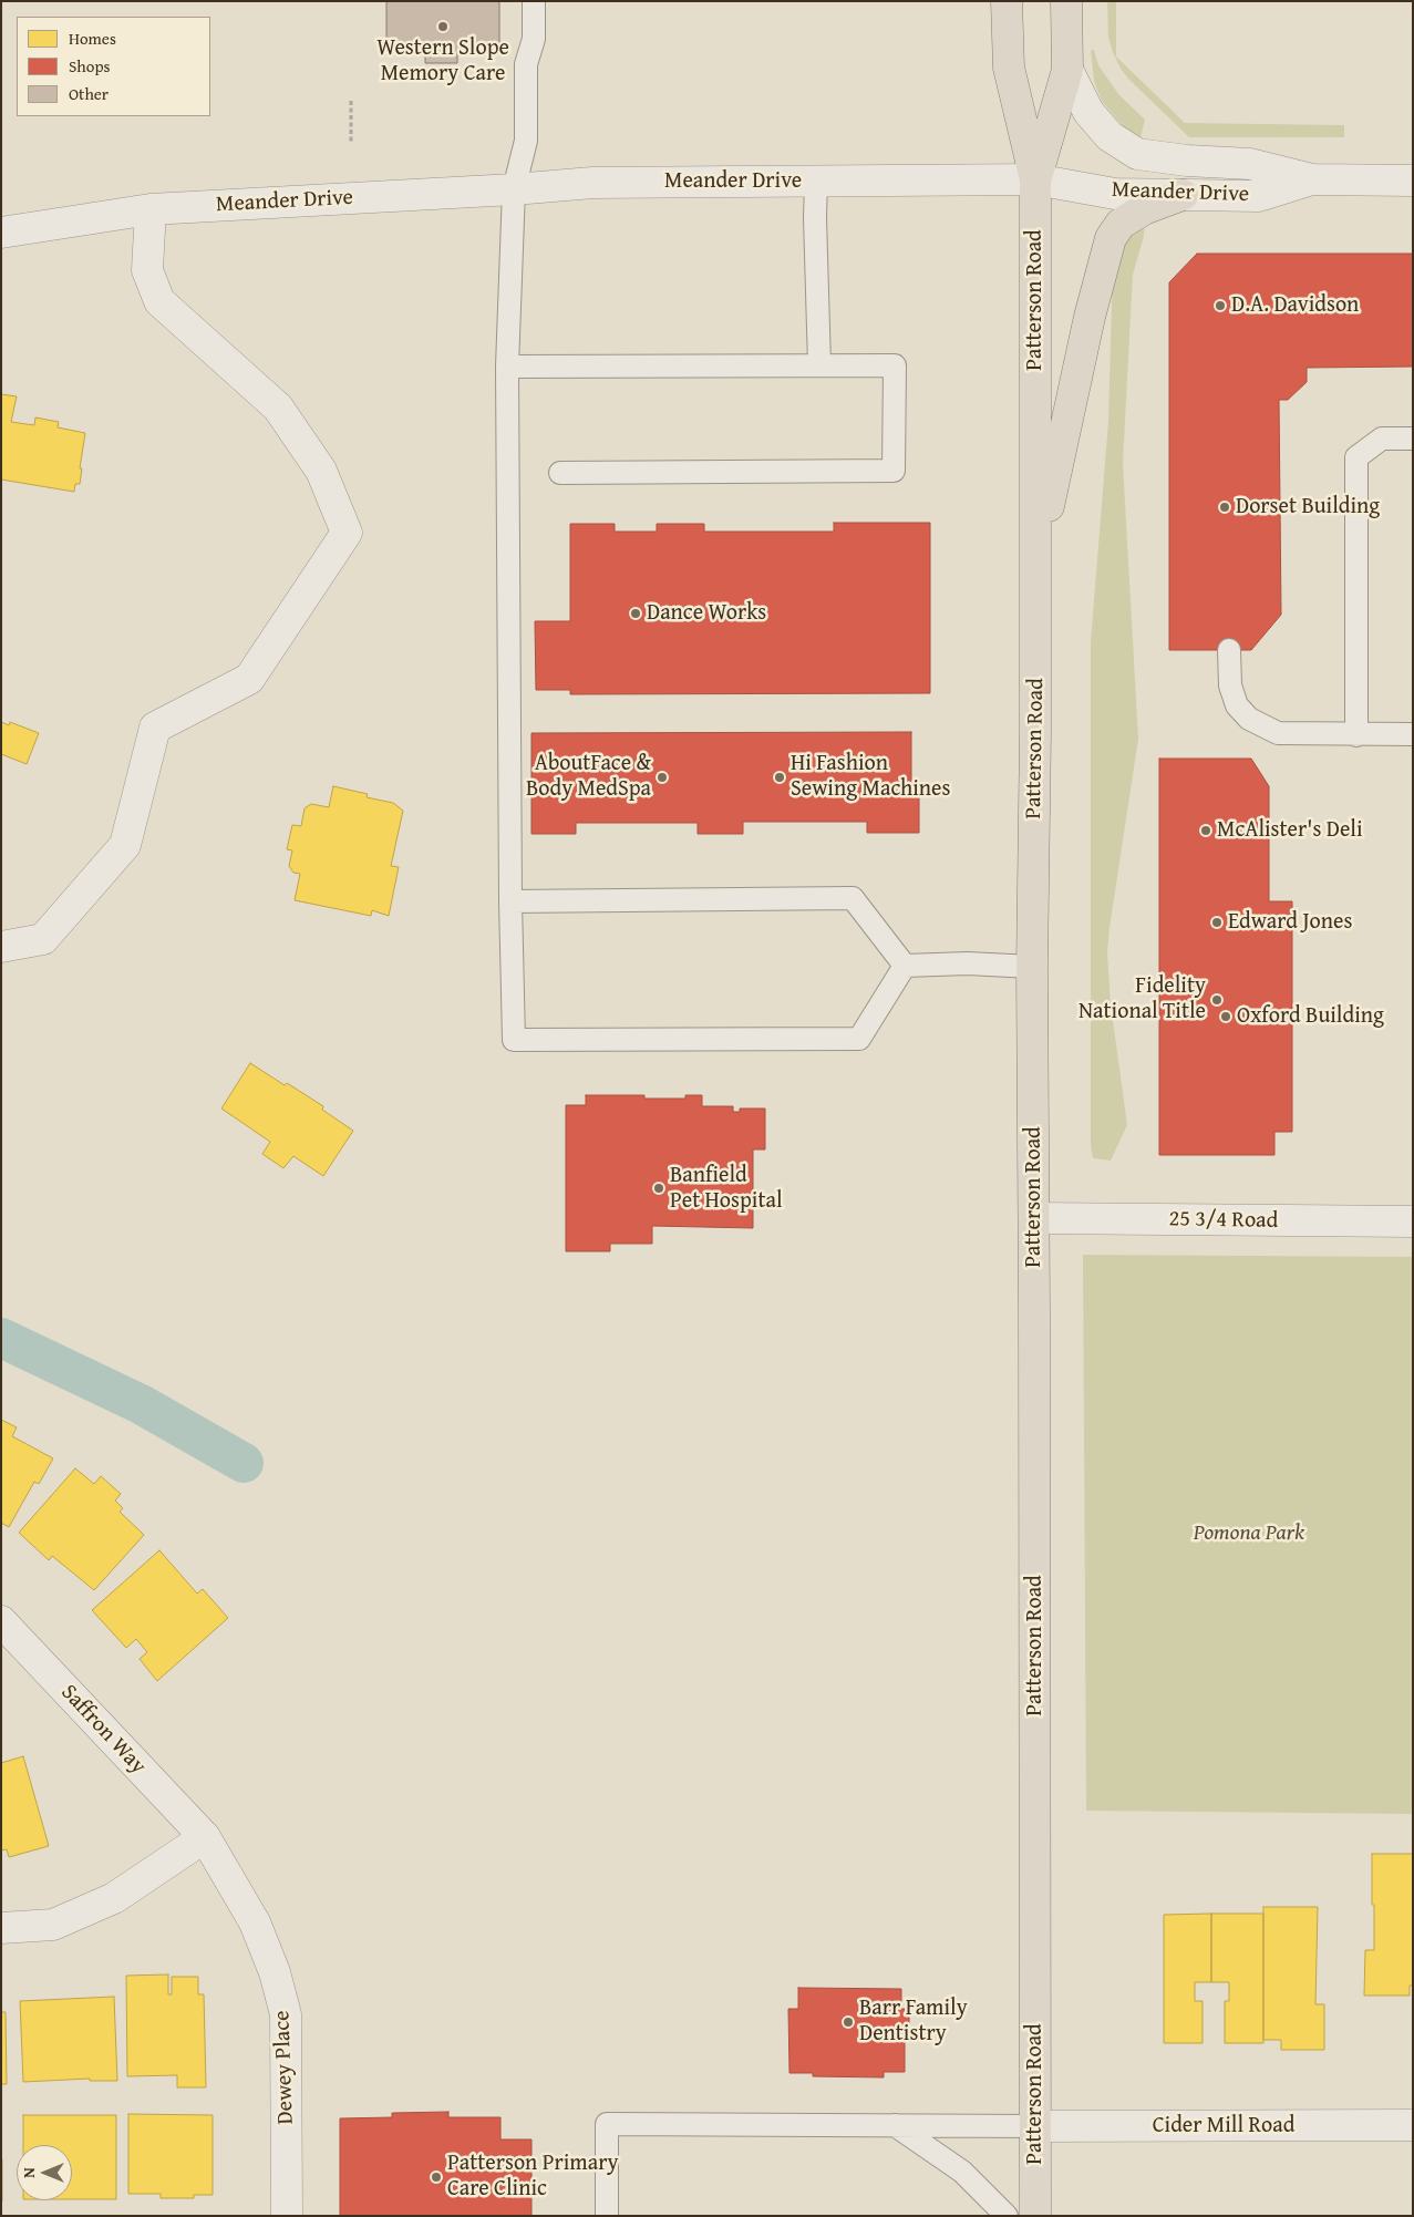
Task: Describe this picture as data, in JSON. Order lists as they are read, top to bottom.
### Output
{
  "streets": {
    "main road": ["Patterson Road"],
    "street": [
      "Meander Drive",
      "25 3/4 Road",
      "Saffron Way",
      "Dewey Place",
      "Cider Mill Road"
    ]
  },
  "crossings": [
    ["Meander Drive", "Patterson Road"],
    ["Patterson Road", "25 3/4 Road"],
    ["Patterson Road", "Cider Mill Road"],
    ["Saffron Way", "Dewey Place"]
  ],
  "parks": ["Pomona Park"],
  "places": [
    "Western Slope Memory Care",
    "D.A. Davidson",
    "Dorset Building",
    "Dance Works",
    "AboutFace & Body MedSpa",
    "Hi Fashion Sewing Machines",
    "McAlister's Deli",
    "Edward Jones",
    "Fidelity National Title",
    "Oxford Building",
    "Banfield Pet Hospital",
    "Barr Family Dentistry",
    "Patterson Primary Care Clinic"
  ],
  "legend": ["Homes", "Shops", "Other"],
  "north": "left"
}
